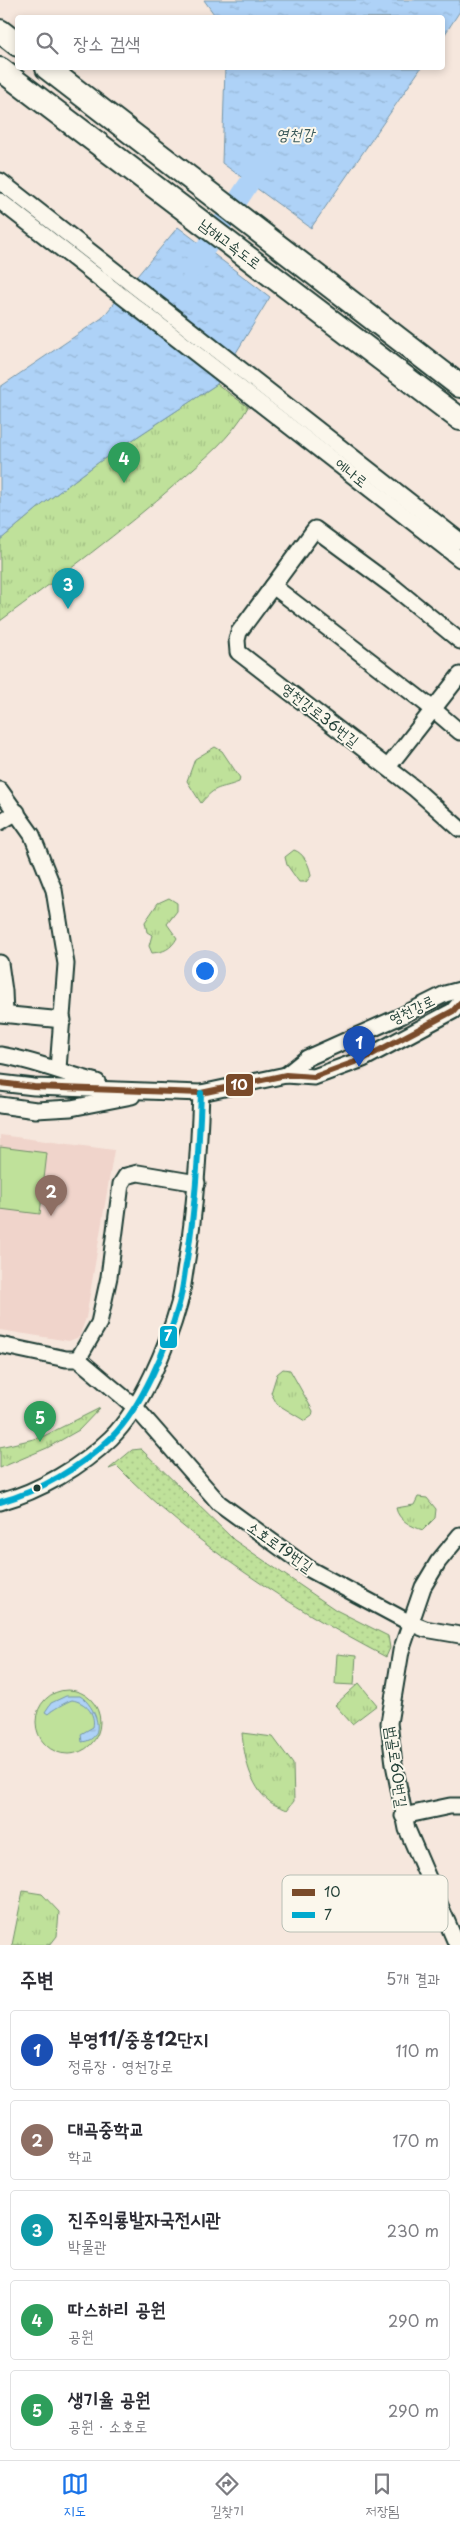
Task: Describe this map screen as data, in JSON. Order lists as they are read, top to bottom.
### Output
{
  "streets": {
    "highway": ["남해고속도로"],
    "street": [
      "에나로",
      "영천강로36번길",
      "영천강로",
      "소호로19번길",
      "범골로60번길"
    ]
  },
  "crossings": [
    ["소호로19번길", "범골로60번길"]
  ],
  "water": ["영천강"],
  "lines": ["transit line 10", "transit line 7"],
  "legend": ["10", "7"],
  "page": {
    "search": "장소 검색",
    "pins": [
      "4",
      "3",
      "1",
      "2",
      "5"
    ],
    "heading": ["주변", "5개 결과"],
    "list": [
      {
        "mark": "1",
        "name": "부영11/중흥12단지",
        "note": "정류장 · 영천강로",
        "value": "110 m"
      },
      {
        "mark": "2",
        "name": "대곡중학교",
        "note": "학교",
        "value": "170 m"
      },
      {
        "mark": "3",
        "name": "진주익룡발자국전시관",
        "note": "박물관",
        "value": "230 m"
      },
      {
        "mark": "4",
        "name": "따스하리 공원",
        "note": "공원",
        "value": "290 m"
      },
      {
        "mark": "5",
        "name": "생기율 공원",
        "note": "공원 · 소호로",
        "value": "290 m"
      }
    ],
    "nav": ["지도", "길찾기", "저장됨"]
  }
}
